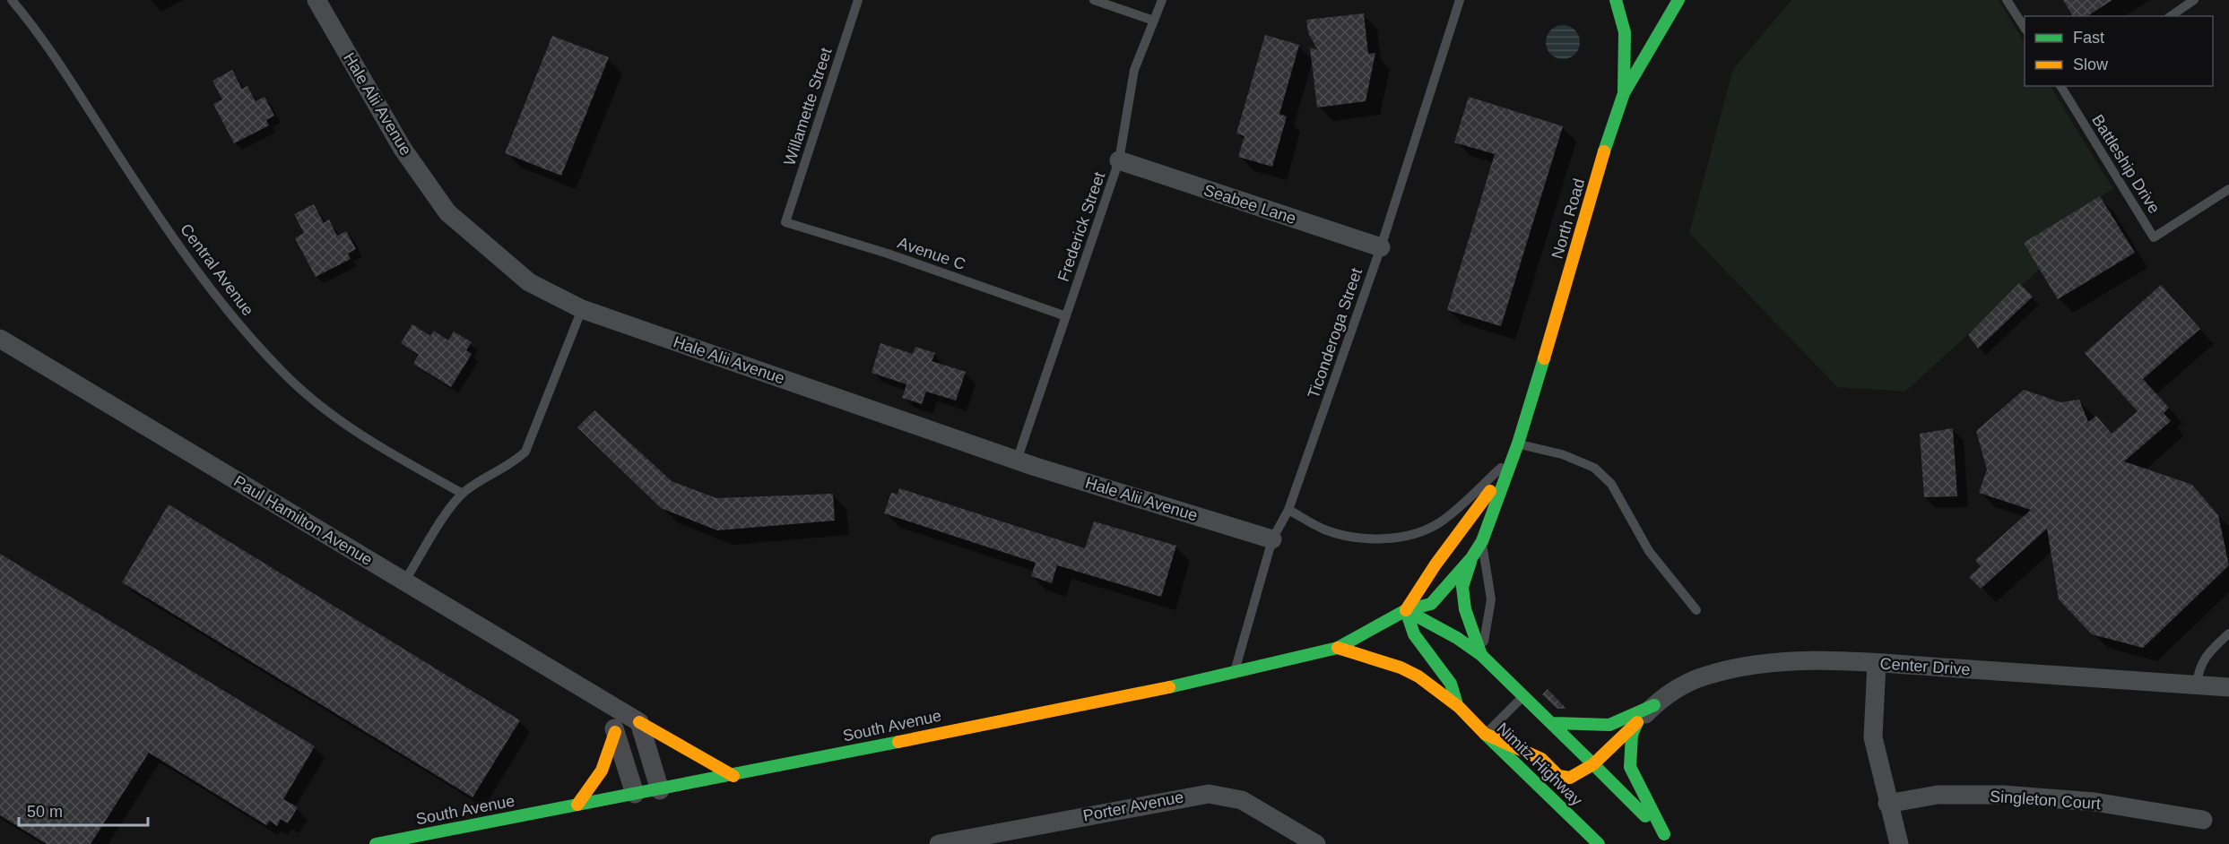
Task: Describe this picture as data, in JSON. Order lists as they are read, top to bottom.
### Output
{
  "streets": {
    "street": [
      "Hale Alii Avenue",
      "Seabee Lane",
      "North Road",
      "Paul Hamilton Avenue",
      "Center Drive",
      "South Avenue",
      "Nimitz Highway",
      "Singleton Court",
      "Porter Avenue"
    ],
    "lane": [
      "Willamette Street",
      "Battleship Drive",
      "Frederick Street",
      "Avenue C",
      "Central Avenue",
      "Ticonderoga Street"
    ]
  },
  "crossings": [
    ["Hale Alii Avenue", "Frederick Street"],
    ["Hale Alii Avenue", "Ticonderoga Street"],
    ["Willamette Street", "Avenue C"],
    ["Seabee Lane", "Frederick Street"],
    ["Seabee Lane", "Ticonderoga Street"],
    ["North Road", "South Avenue"],
    ["Frederick Street", "Avenue C"],
    ["Ticonderoga Street", "South Avenue"]
  ],
  "legend": ["Fast", "Slow"],
  "scale_bar": "50 m"
}
